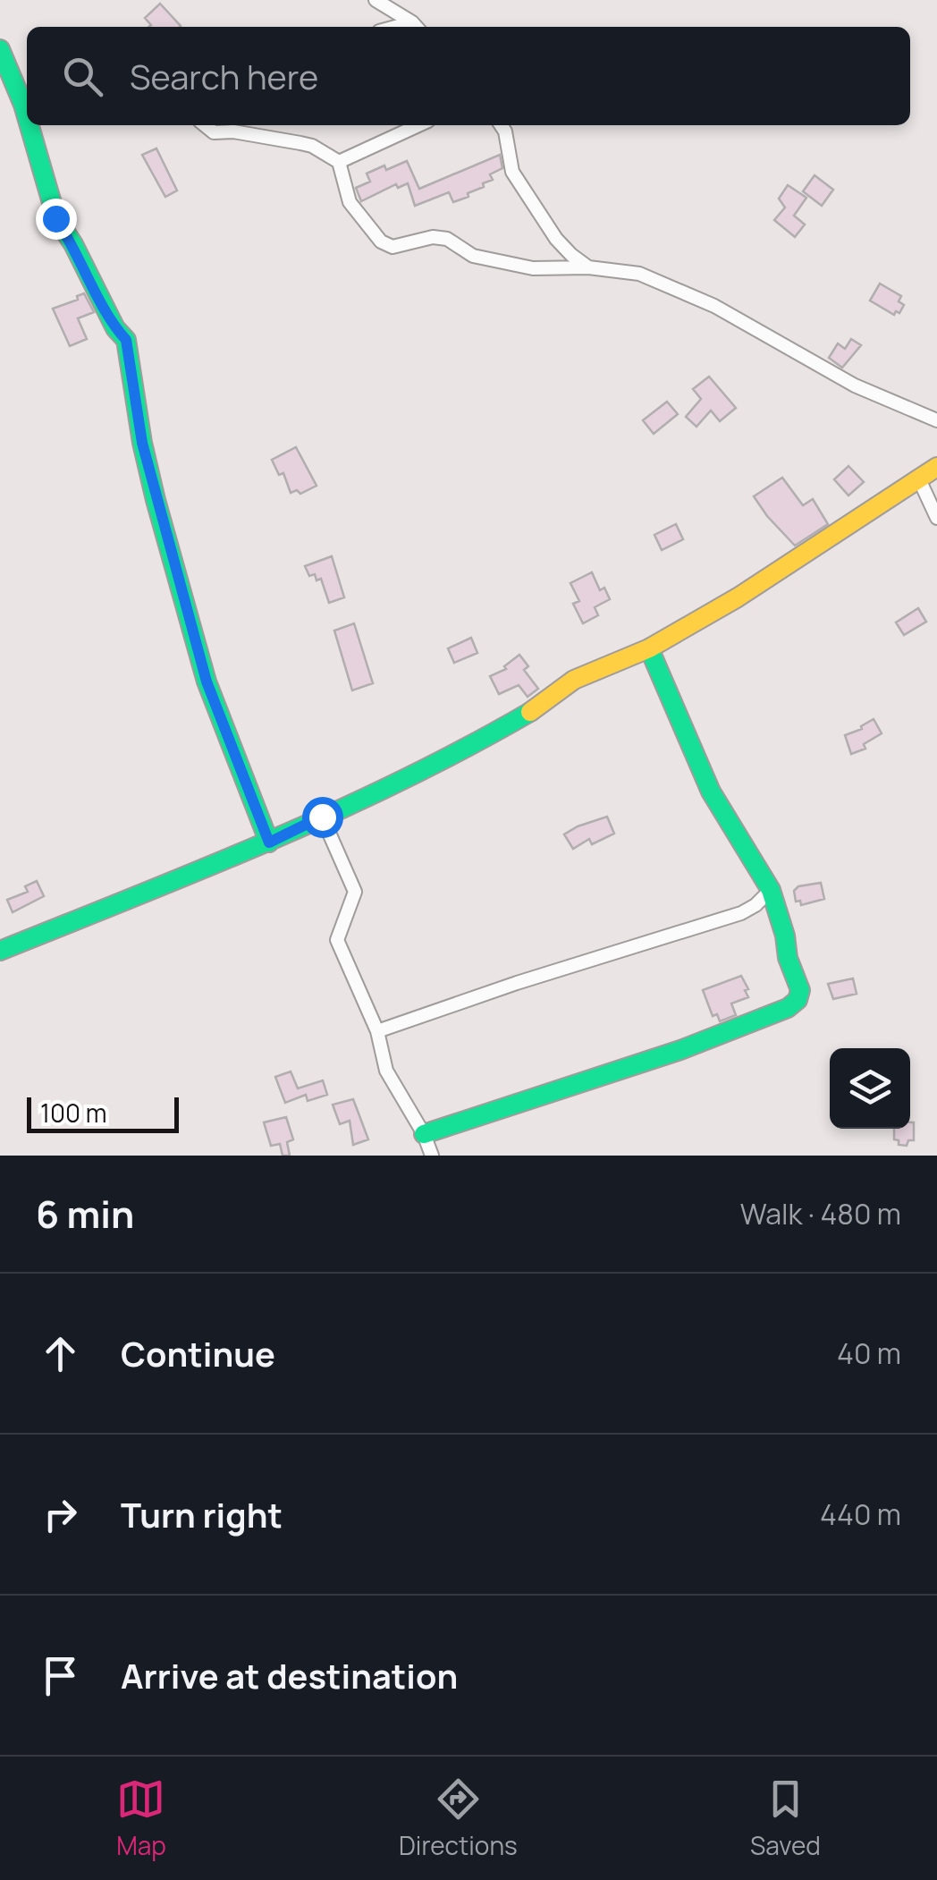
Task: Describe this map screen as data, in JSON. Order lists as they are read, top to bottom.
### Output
{
  "scale_bar": "100 m",
  "page": {
    "search": "Search here",
    "scale": "100 m",
    "heading": ["6 min", "Walk · 480 m"],
    "list": [
      ["Continue", "40 m"],
      ["Turn right", "440 m"],
      "Arrive at destination"
    ],
    "nav": ["Map", "Directions", "Saved"]
  }
}
